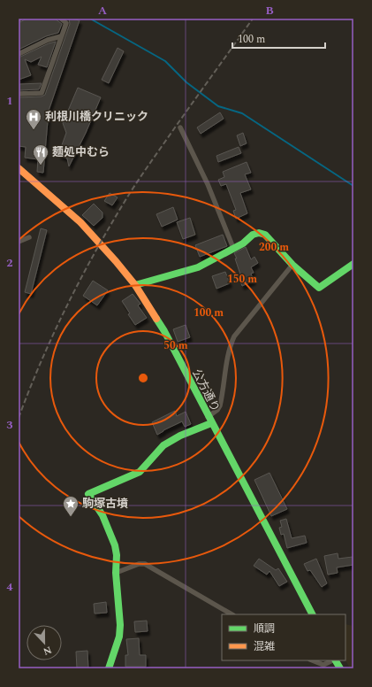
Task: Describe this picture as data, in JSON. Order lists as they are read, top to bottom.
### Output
{
  "streets": {
    "street": ["公方通り"]
  },
  "places": {
    "hospital": ["利根川橋クリニック"],
    "restaurant": ["麺処中むら"],
    "place": ["駒塚古墳"]
  },
  "legend": ["順調", "混雑"],
  "scale_bar": "100 m",
  "north": "bottom",
  "grid": {
    "columns": ["A", "B"],
    "rows": [
      "1",
      "2",
      "3",
      "4"
    ]
  },
  "rings": [
    "200 m",
    "150 m",
    "100 m",
    "50 m"
  ]
}
